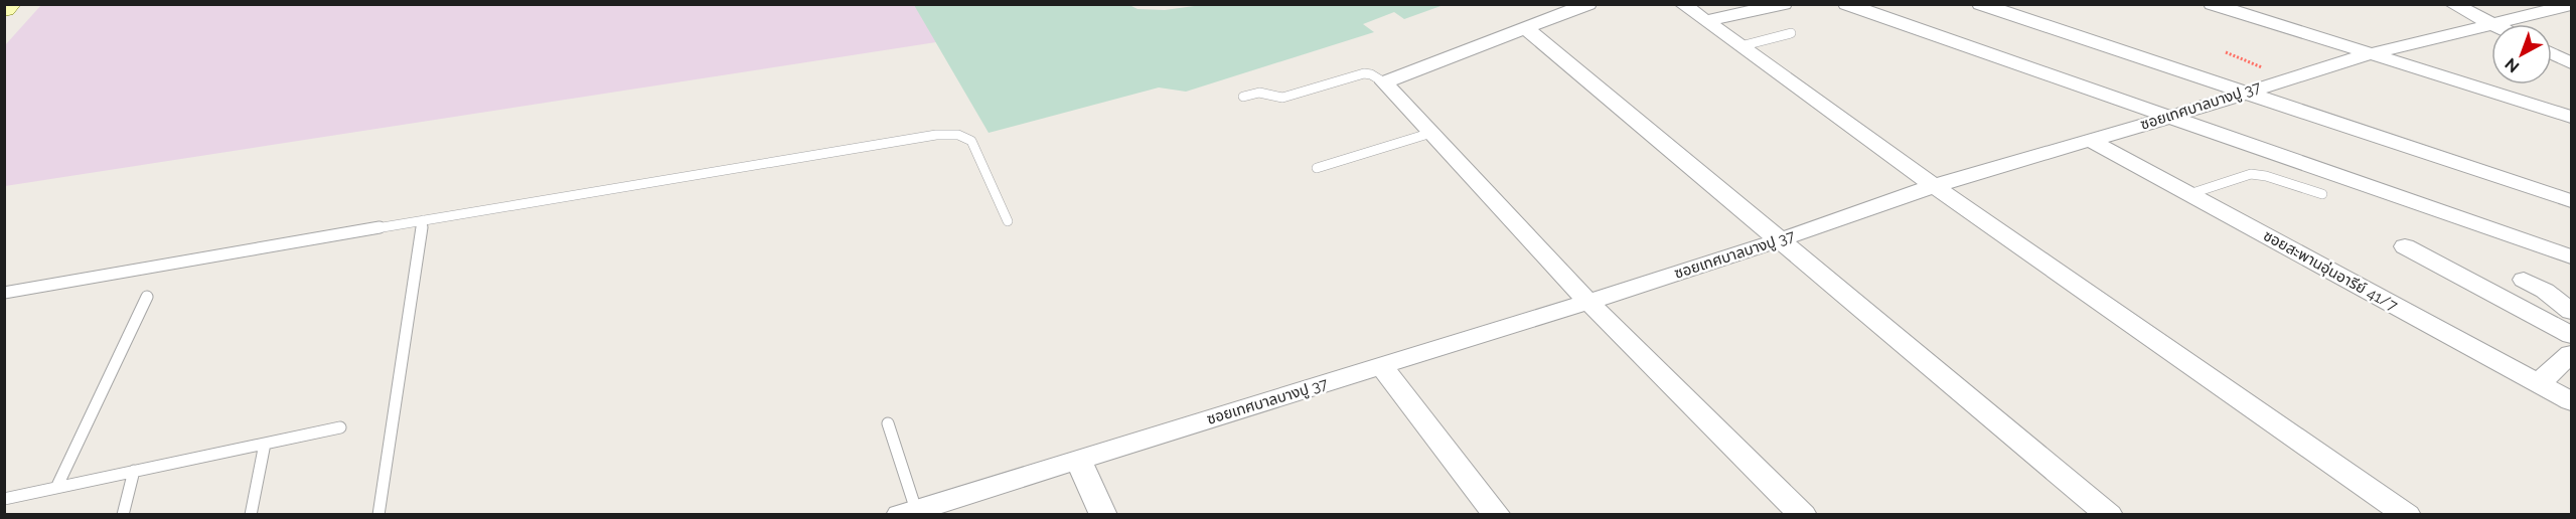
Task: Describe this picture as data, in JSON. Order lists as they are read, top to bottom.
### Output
{
  "streets": {
    "street": ["ซอยเทศบาลบางปู 37", "ซอยสะพานอุ่นอารีย์ 41/7"]
  },
  "crossings": [
    ["ซอยเทศบาลบางปู 37", "ซอยสะพานอุ่นอารีย์ 41/7"]
  ],
  "north": "bottom left"
}
